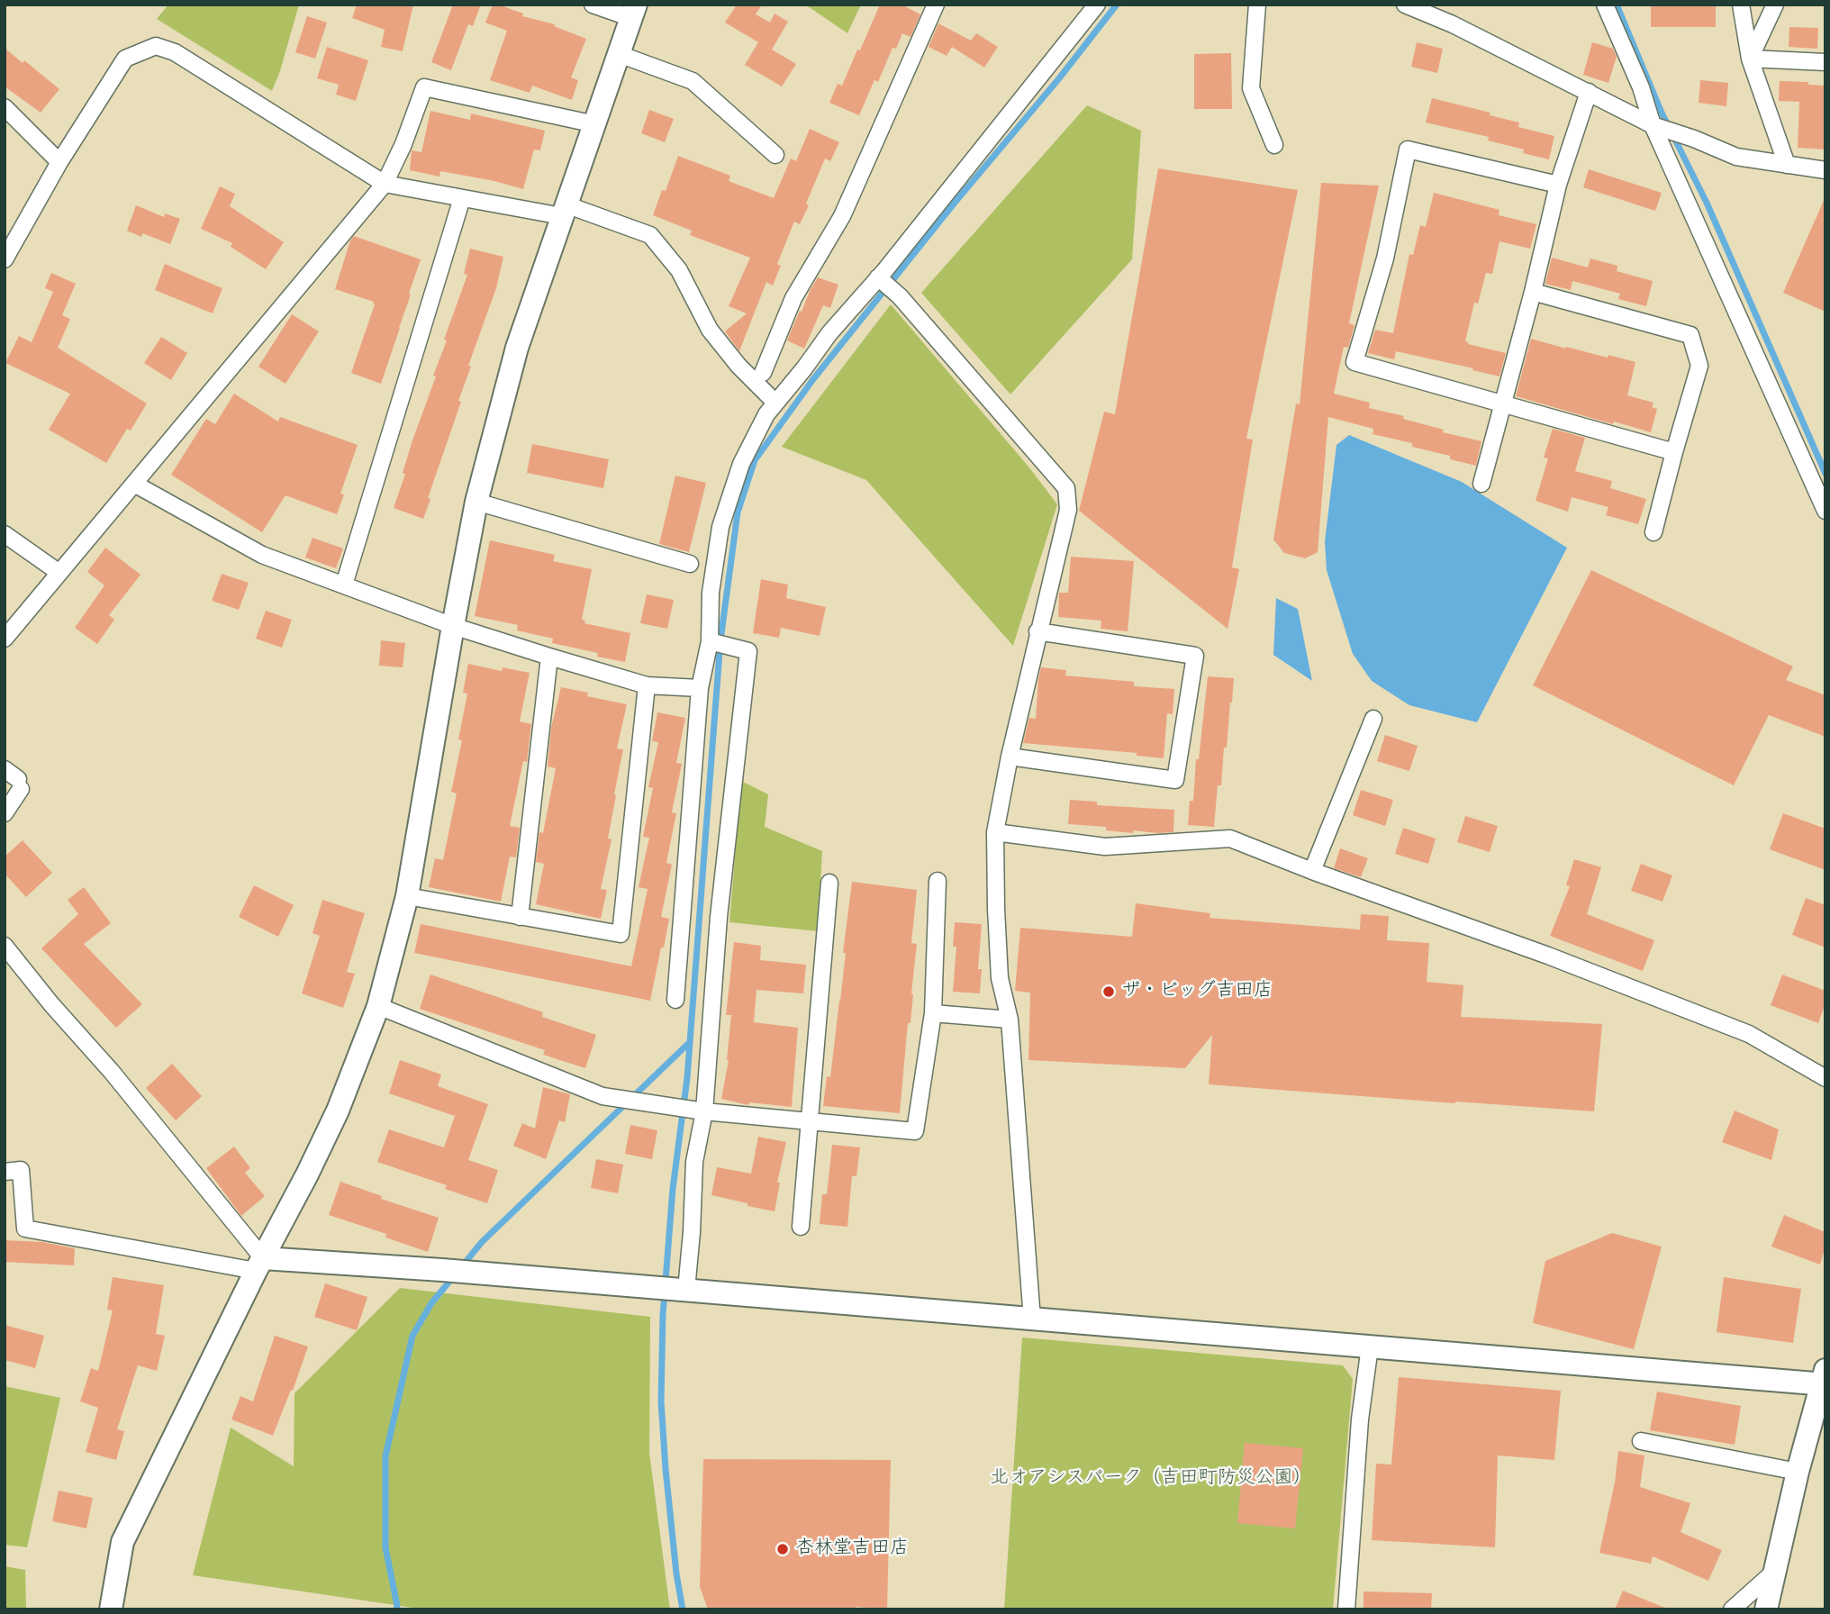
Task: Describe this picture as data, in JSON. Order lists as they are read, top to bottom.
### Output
{
  "parks": ["北オアシスパーク（吉田町防災公園）"],
  "places": ["ザ・ビッグ吉田店", "杏林堂吉田店"]
}
